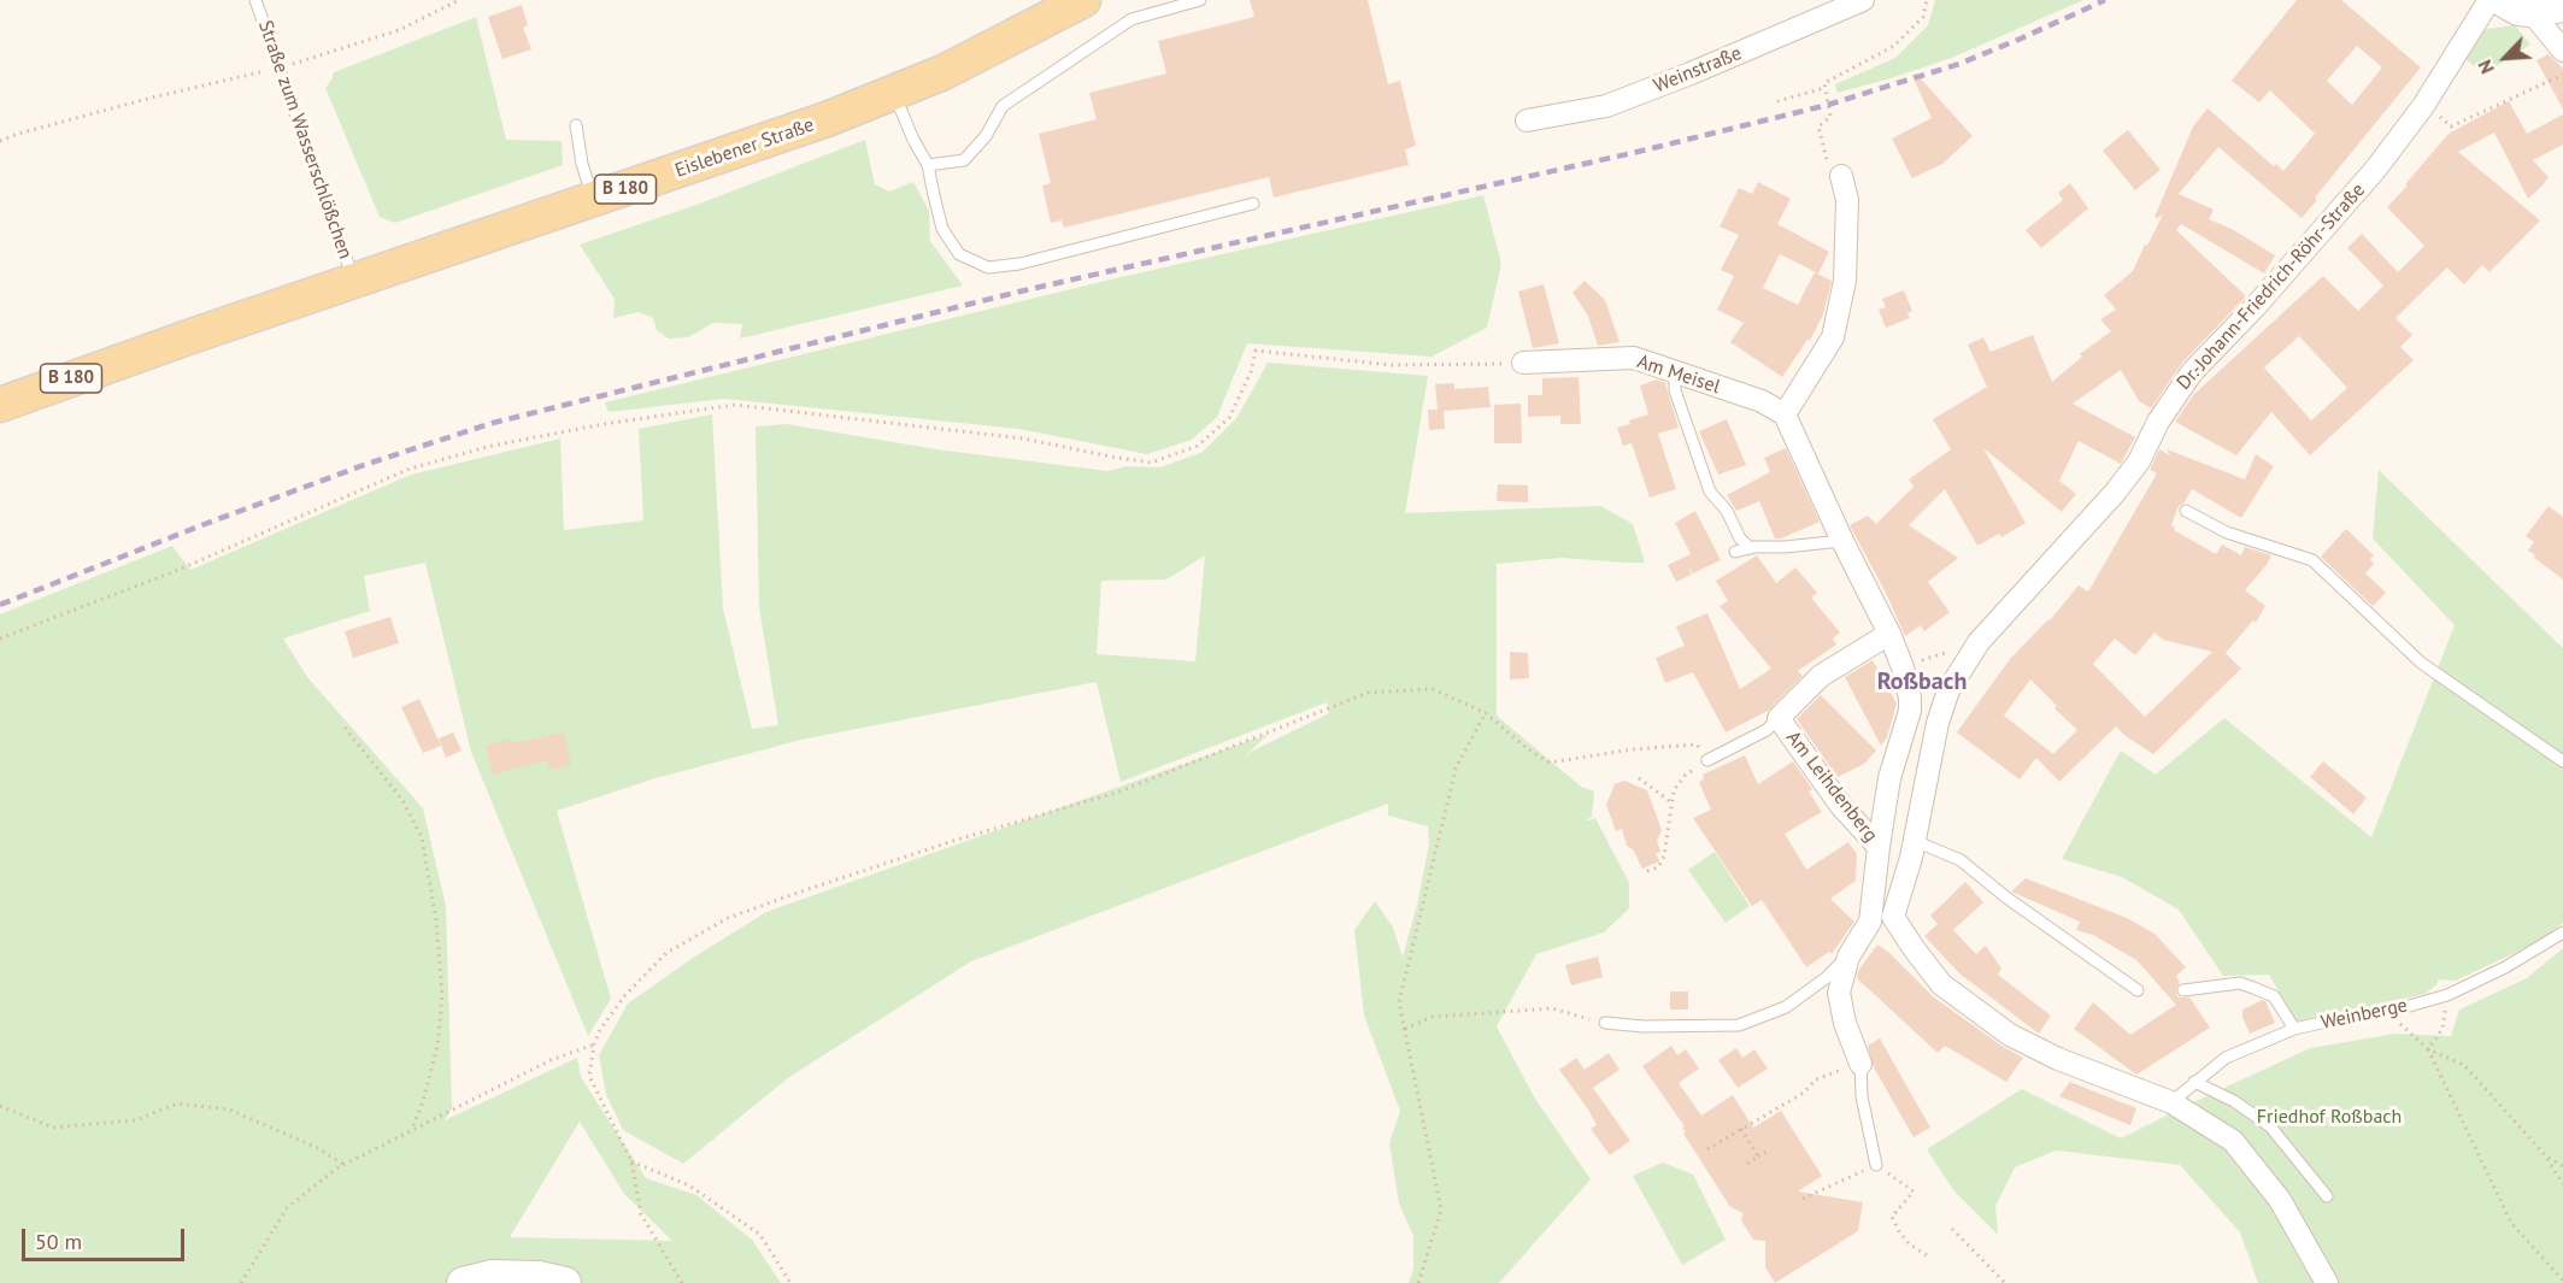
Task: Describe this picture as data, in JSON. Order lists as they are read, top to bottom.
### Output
{
  "streets": {
    "main road": ["Eislebener Straße", "B 180"],
    "street": [
      "Weinstraße",
      "Dr.-Johann-Friedrich-Röhr-Straße",
      "Am Meisel",
      "Am Leihdenberg"
    ],
    "lane": ["Straße zum Wasserschlößchen", "Weinberge"]
  },
  "crossings": [
    ["Straße zum Wasserschlößchen", "Eislebener Straße"],
    ["Straße zum Wasserschlößchen", "B 180"],
    ["Eislebener Straße", "B 180"]
  ],
  "districts": ["Roßbach"],
  "parks": ["Friedhof Roßbach"],
  "scale_bar": "50 m",
  "north": "bottom left"
}
